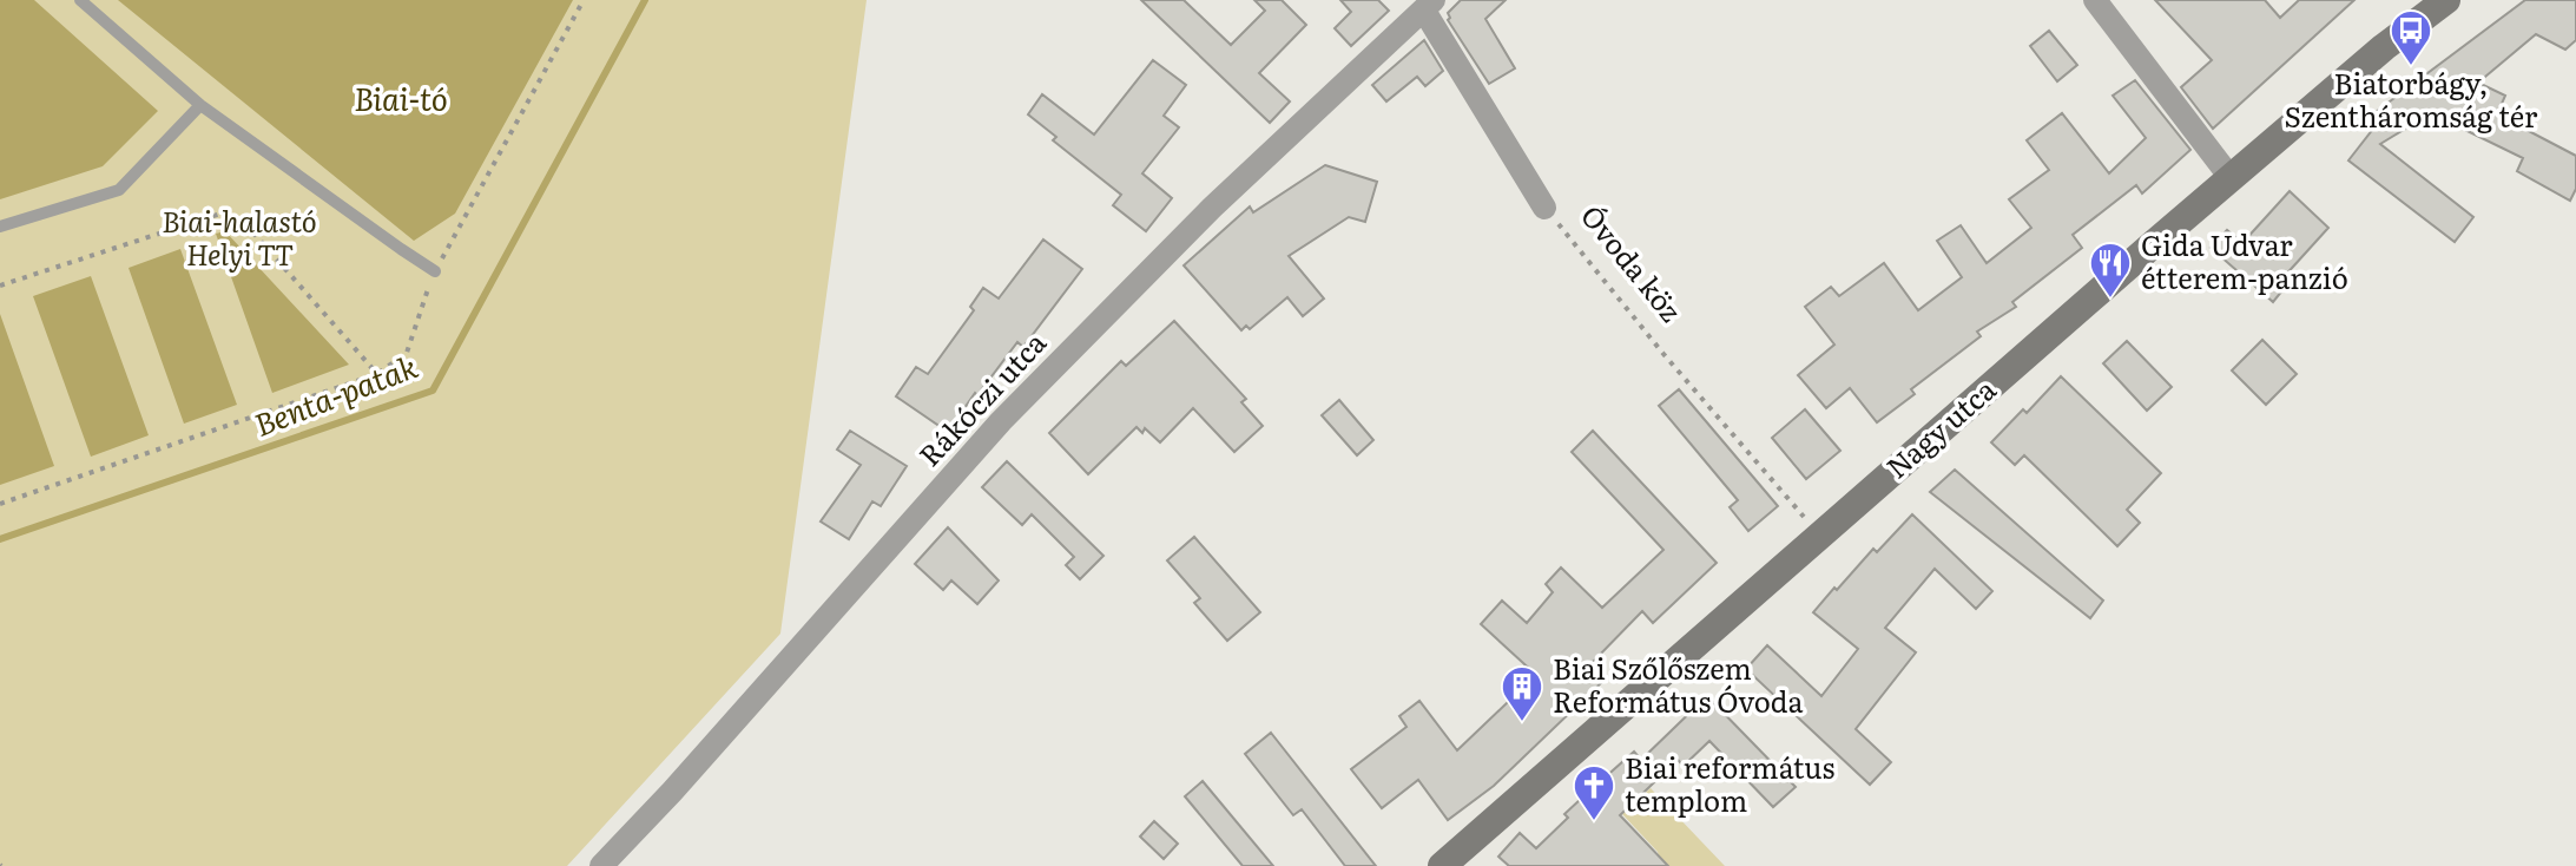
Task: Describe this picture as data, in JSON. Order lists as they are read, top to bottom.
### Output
{
  "streets": {
    "main road": ["Nagy utca"],
    "street": ["Óvoda köz", "Rákóczi utca"]
  },
  "crossings": [
    ["Óvoda köz", "Rákóczi utca"],
    ["Óvoda köz", "Nagy utca"]
  ],
  "water": ["Biai-tó", "Benta-patak"],
  "parks": ["Biai-halastó Helyi TT"],
  "places": {
    "bus stop": ["Biatorbágy, Szentháromság tér"],
    "restaurant": ["Gida Udvar étterem-panzió"],
    "building": ["Biai Szőlőszem Református Óvoda"],
    "church": ["Biai református templom"]
  }
}
